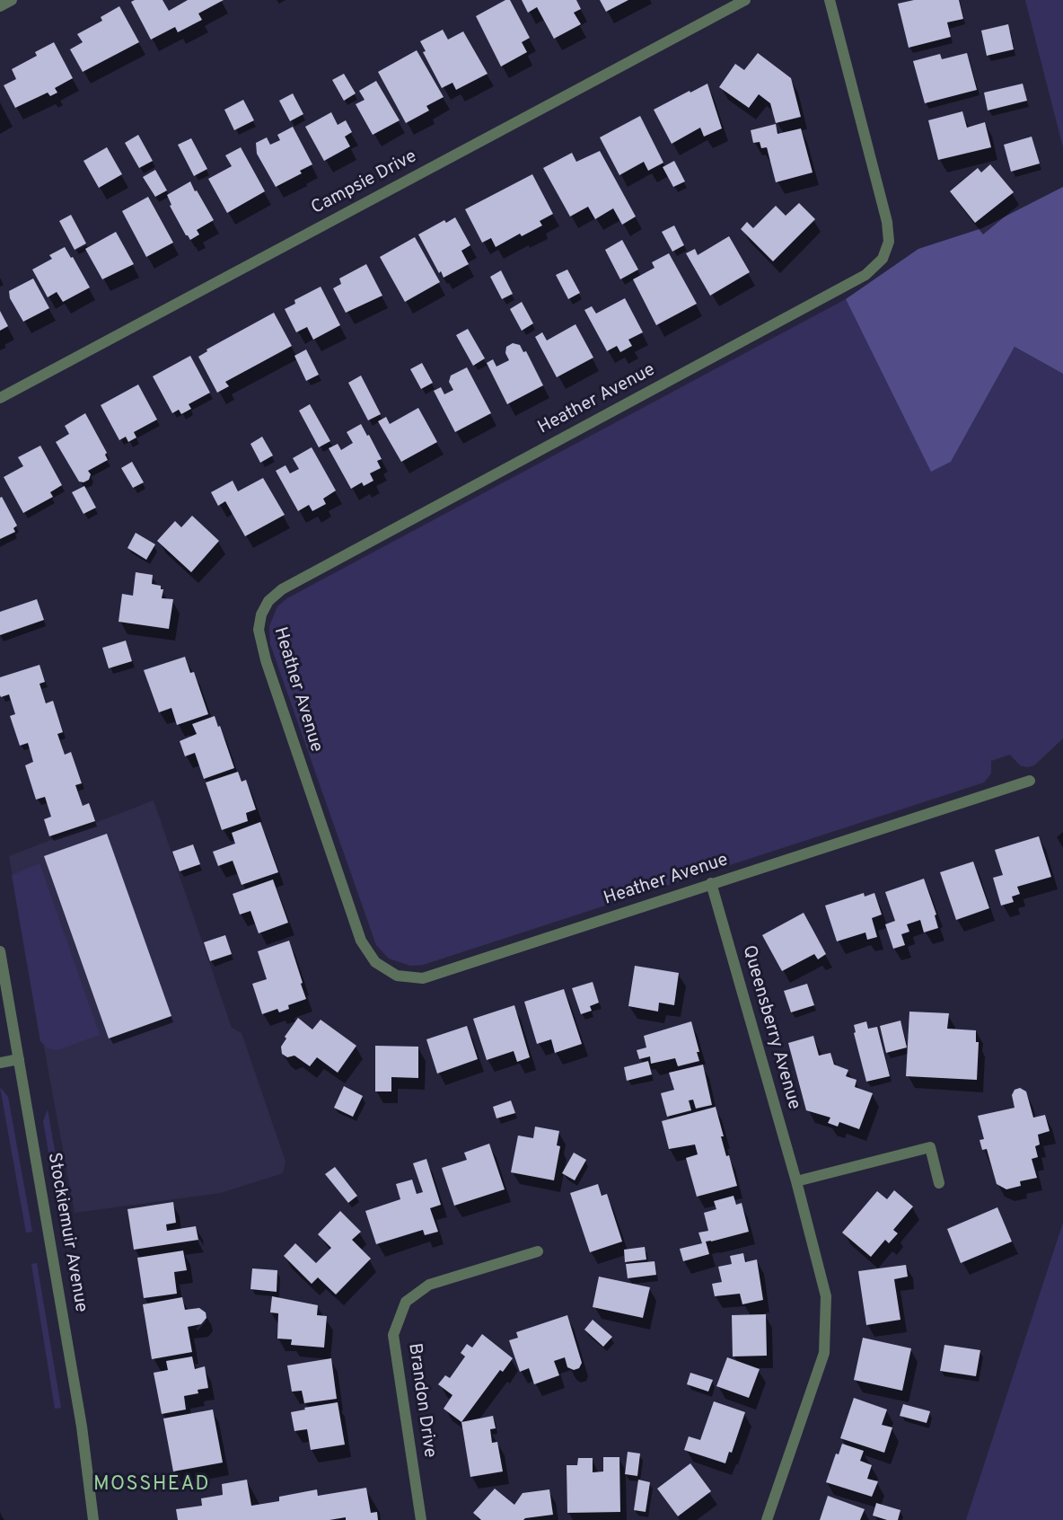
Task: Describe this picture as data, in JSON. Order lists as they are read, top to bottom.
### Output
{
  "streets": {
    "street": [
      "Campsie Drive",
      "Heather Avenue",
      "Queensberry Avenue",
      "Stockiemuir Avenue",
      "Brandon Drive"
    ]
  },
  "crossings": [
    ["Heather Avenue", "Queensberry Avenue"]
  ],
  "districts": ["MOSSHEAD"]
}
